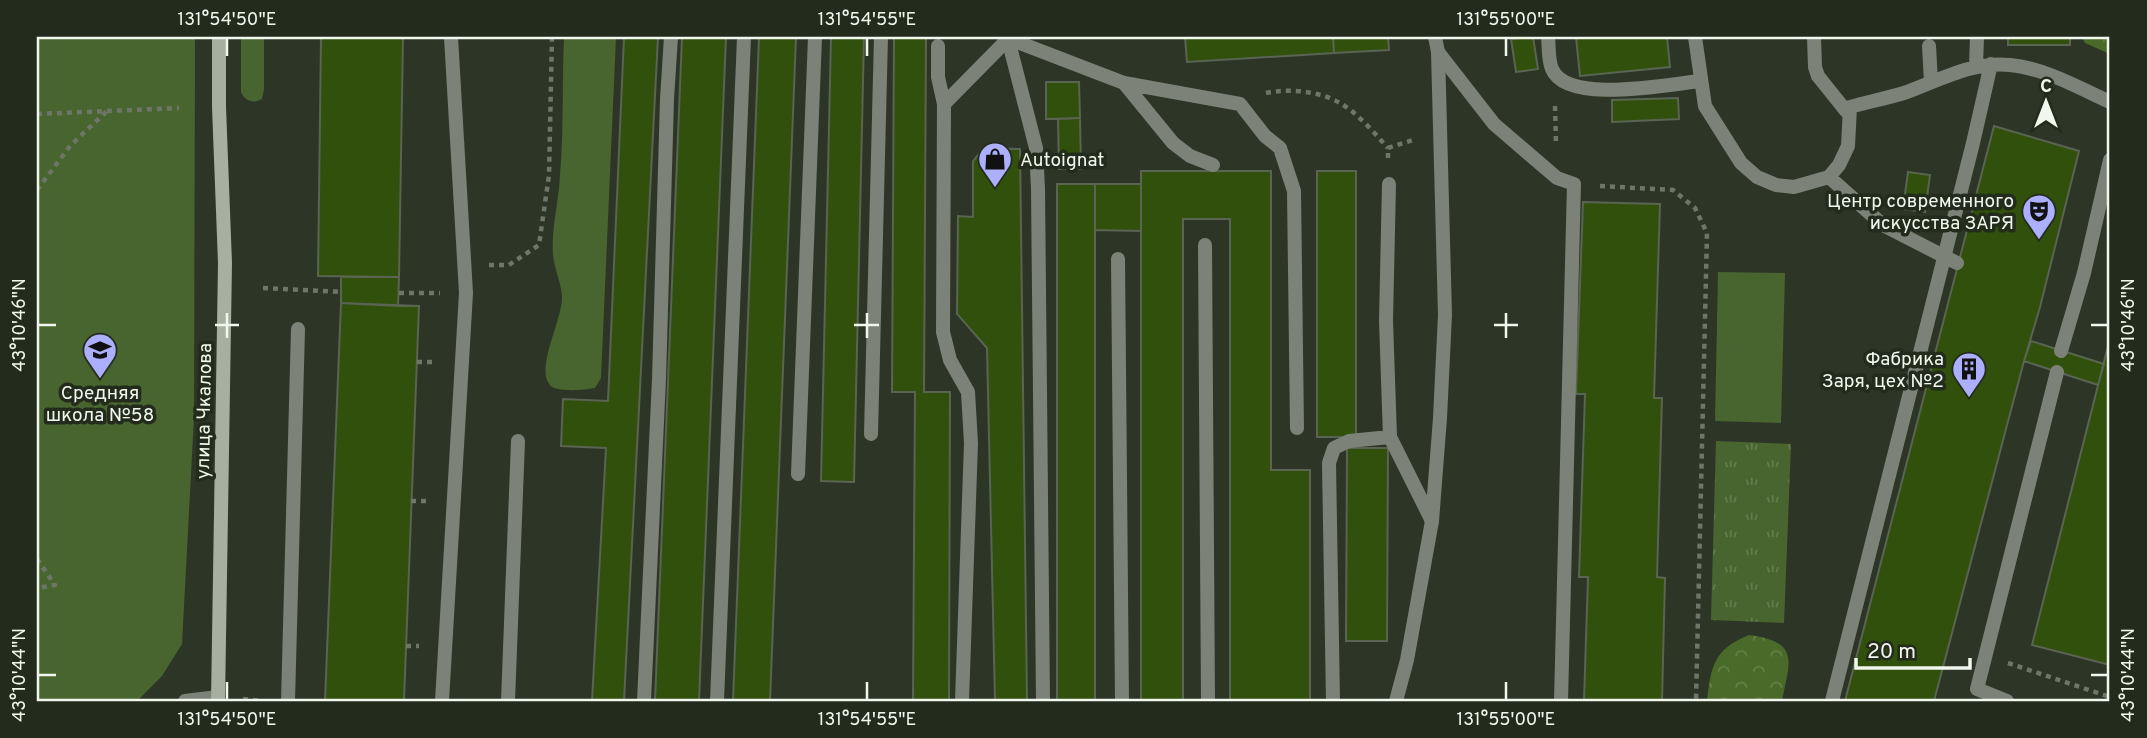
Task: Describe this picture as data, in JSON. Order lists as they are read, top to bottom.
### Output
{
  "streets": {
    "main road": ["улица Чкалова"]
  },
  "places": {
    "shop": ["Autoignat"],
    "theatre": ["Центр современного искусства ЗАРЯ"],
    "school or university": ["Средняя школа №58"],
    "building": ["Фабрика Заря, цех №2"]
  },
  "scale_bar": "20 m",
  "north": "top",
  "coordinates": [
    "131°54'50\"E",
    "131°54'55\"E",
    "131°55'00\"E",
    "43°10'46\"N",
    "43°10'44\"N"
  ]
}
